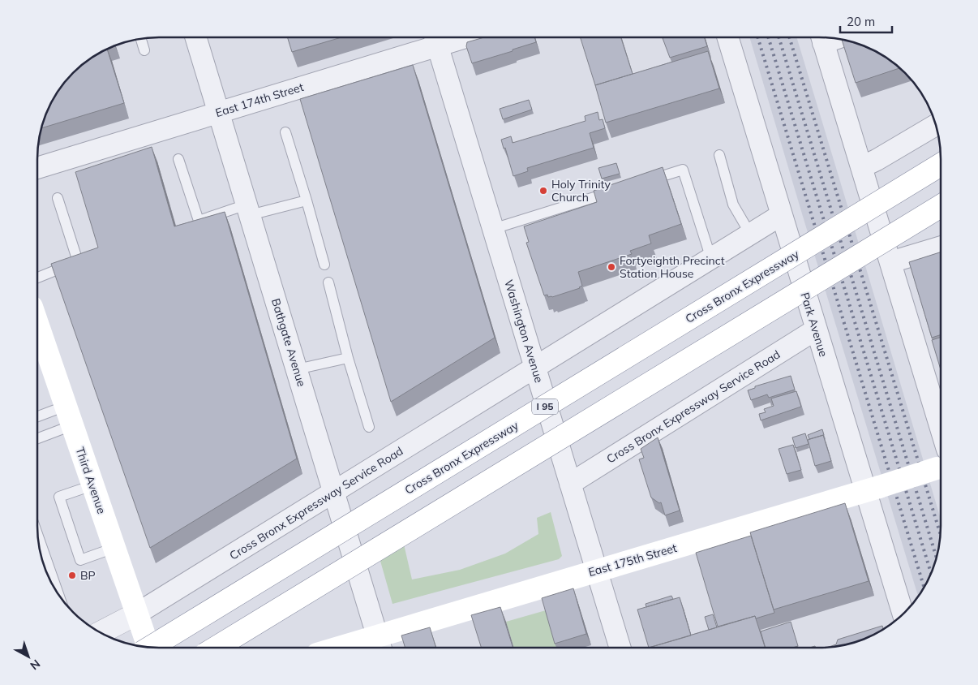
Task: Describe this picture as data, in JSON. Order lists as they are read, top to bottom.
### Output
{
  "streets": {
    "main road": [
      "Cross Bronx Expressway",
      "I 95",
      "Third Avenue",
      "East 175th Street"
    ],
    "street": [
      "East 174th Street",
      "Park Avenue",
      "Washington Avenue",
      "Bathgate Avenue",
      "Cross Bronx Expressway Service Road"
    ]
  },
  "crossings": [
    ["East 174th Street", "Washington Avenue"],
    ["East 174th Street", "Bathgate Avenue"],
    ["Park Avenue", "Cross Bronx Expressway Service Road"],
    ["Park Avenue", "East 175th Street"],
    ["Washington Avenue", "Cross Bronx Expressway Service Road"],
    ["Washington Avenue", "East 175th Street"],
    ["Bathgate Avenue", "Cross Bronx Expressway Service Road"],
    ["Bathgate Avenue", "East 175th Street"],
    ["Cross Bronx Expressway Service Road", "Third Avenue"]
  ],
  "places": ["Holy Trinity Church", "Fortyeighth Precinct Station House", "BP"],
  "scale_bar": "20 m",
  "north": "bottom right"
}
